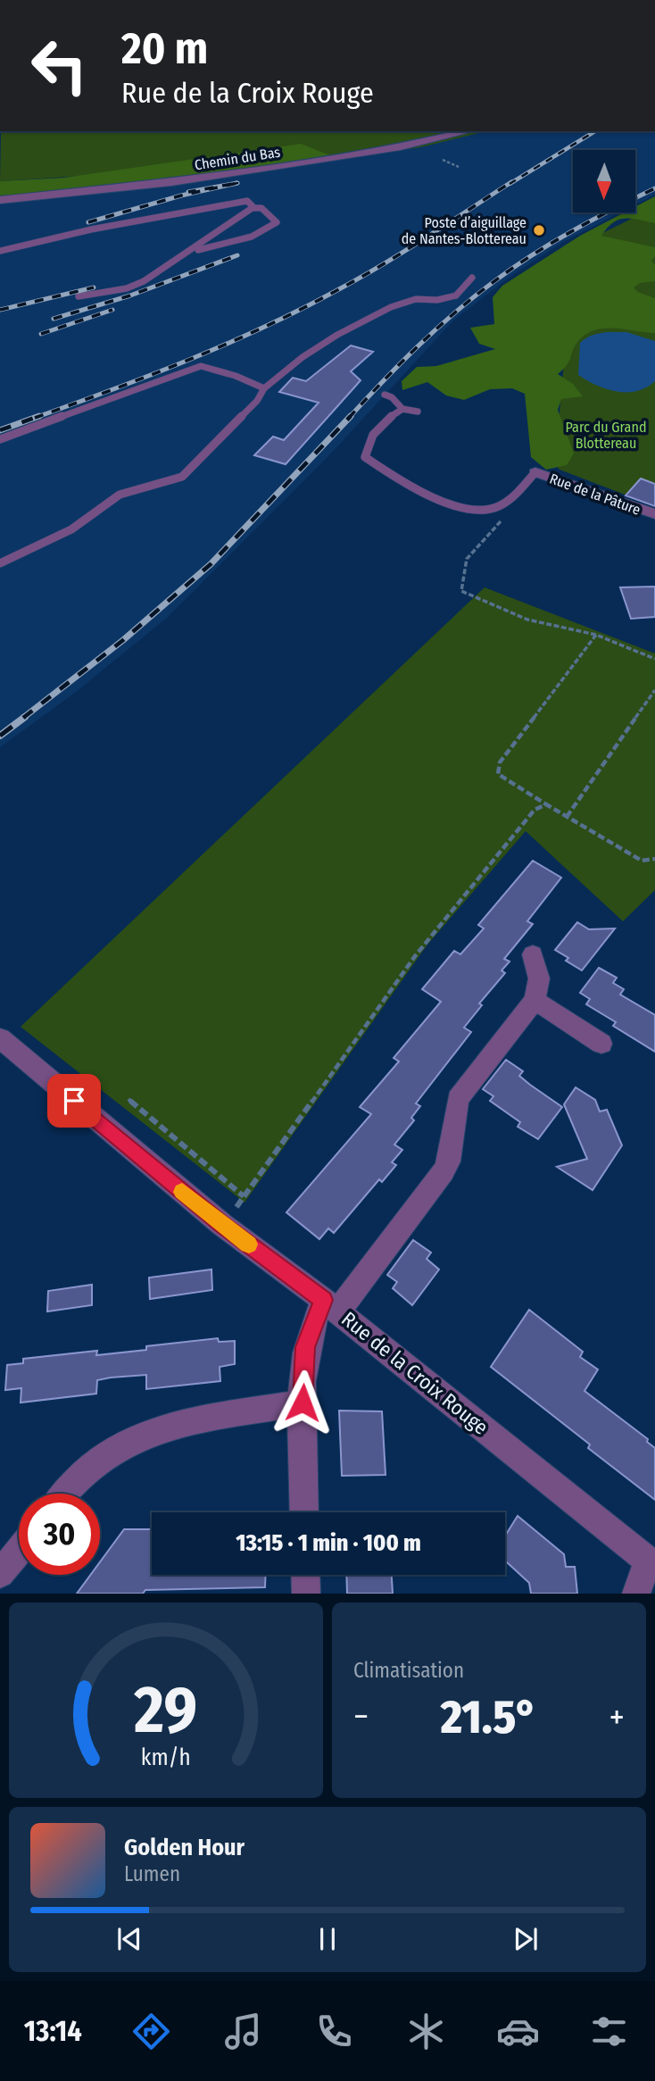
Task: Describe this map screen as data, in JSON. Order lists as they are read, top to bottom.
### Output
{
  "streets": {
    "street": ["Chemin du Bas", "Rue de la Pâture", "Rue de la Croix Rouge"]
  },
  "parks": ["Parc du Grand Blottereau"],
  "places": ["Poste d’aiguillage de Nantes-Blottereau"],
  "north": "bottom",
  "page": {
    "turn": ["20 m", "Rue de la Croix Rouge"],
    "limit": "30",
    "trip": "13:15 · 1 min · 100 m",
    "tile": "Climatisation",
    "heat": ["−", "21.5°", "+"],
    "song": ["Golden Hour", "Lumen"],
    "tabs": "13:14",
    "gauge": ["29", "km/h"]
  }
}
